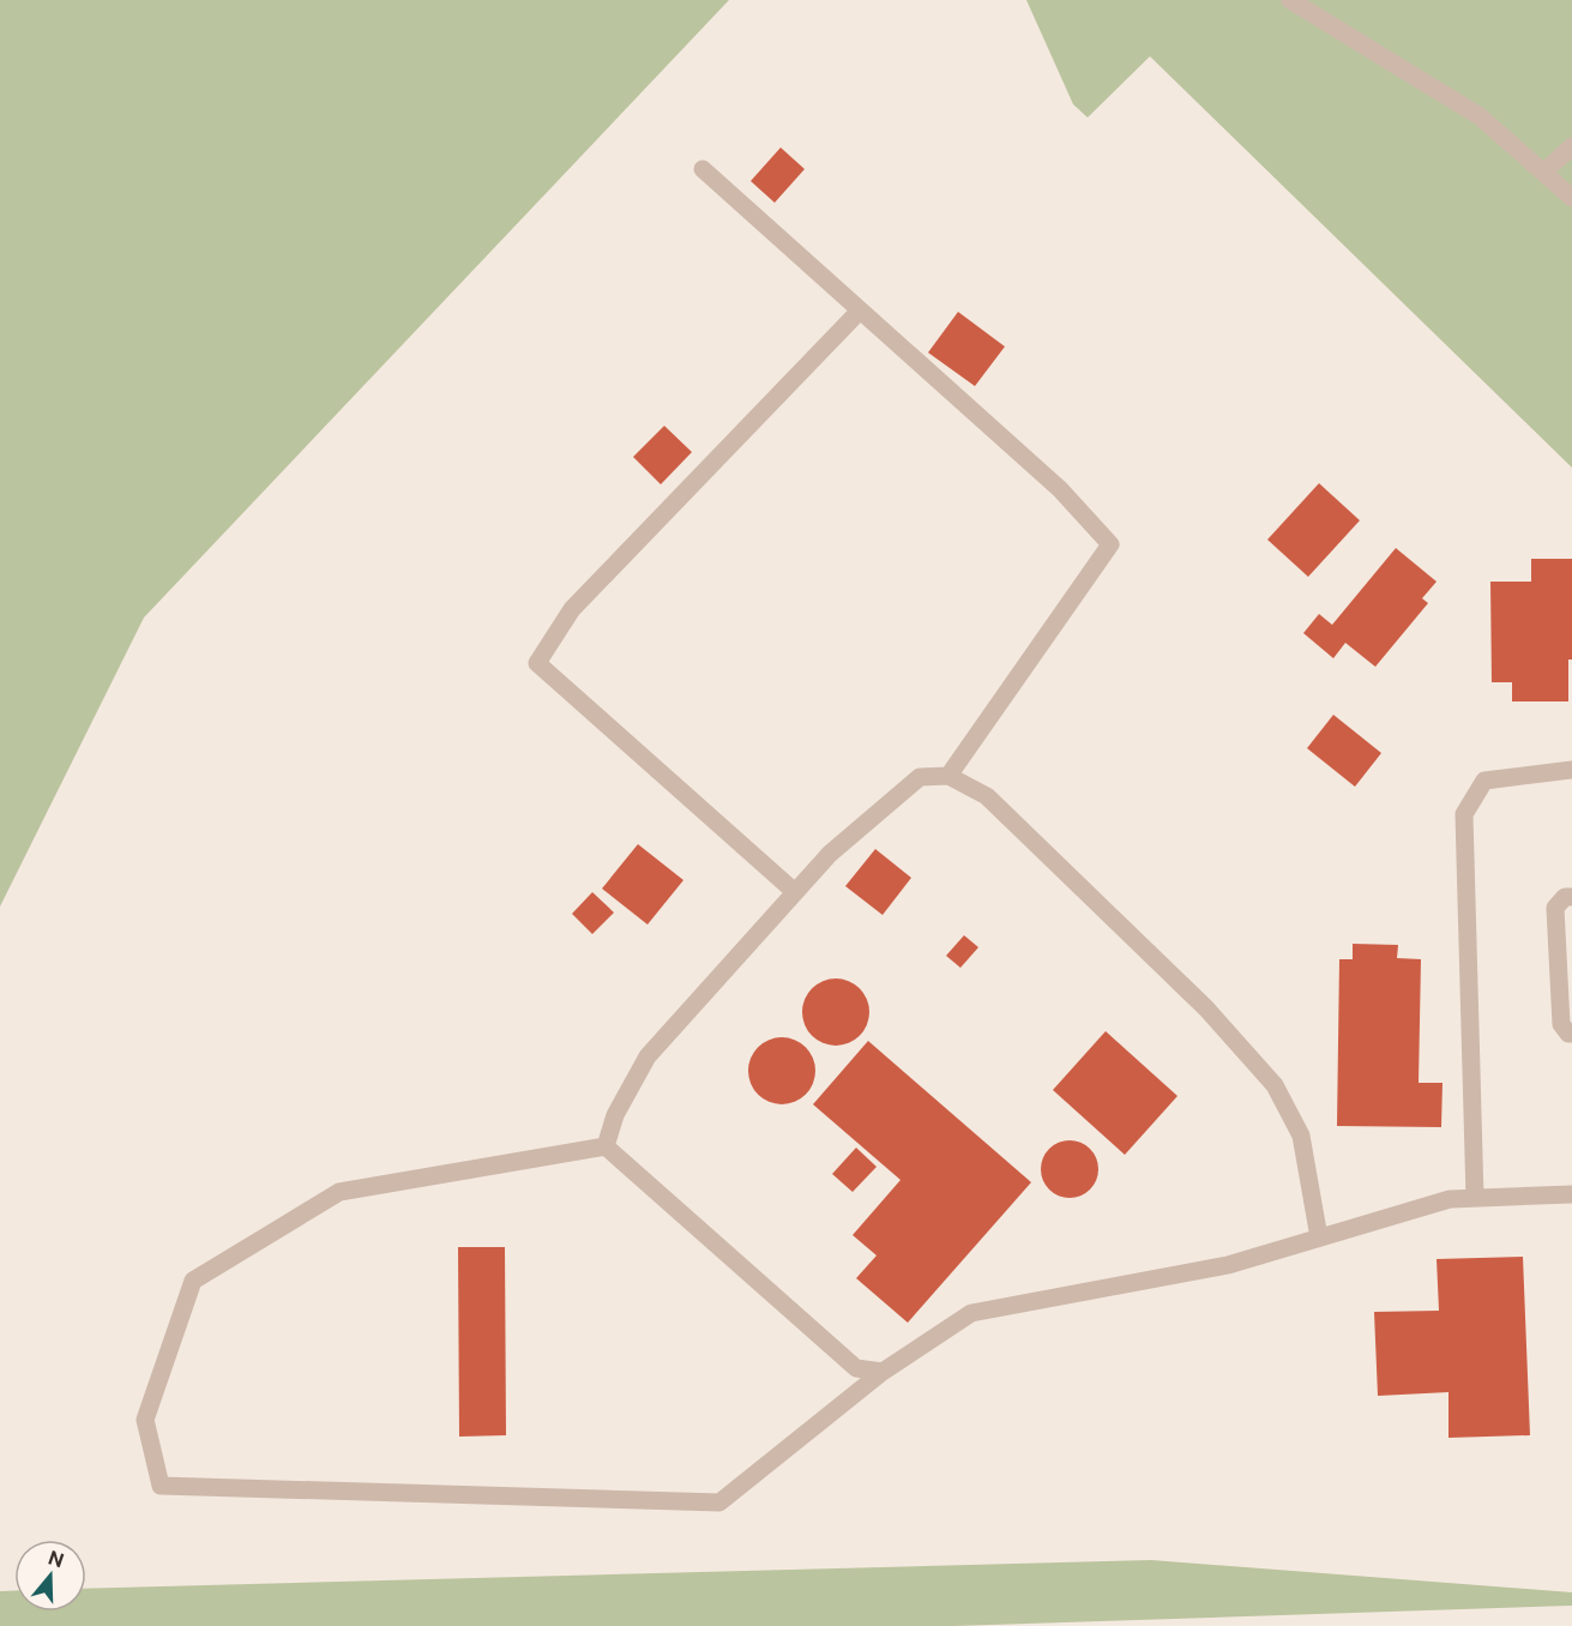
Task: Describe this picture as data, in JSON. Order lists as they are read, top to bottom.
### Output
{
  "north": "top"
}
